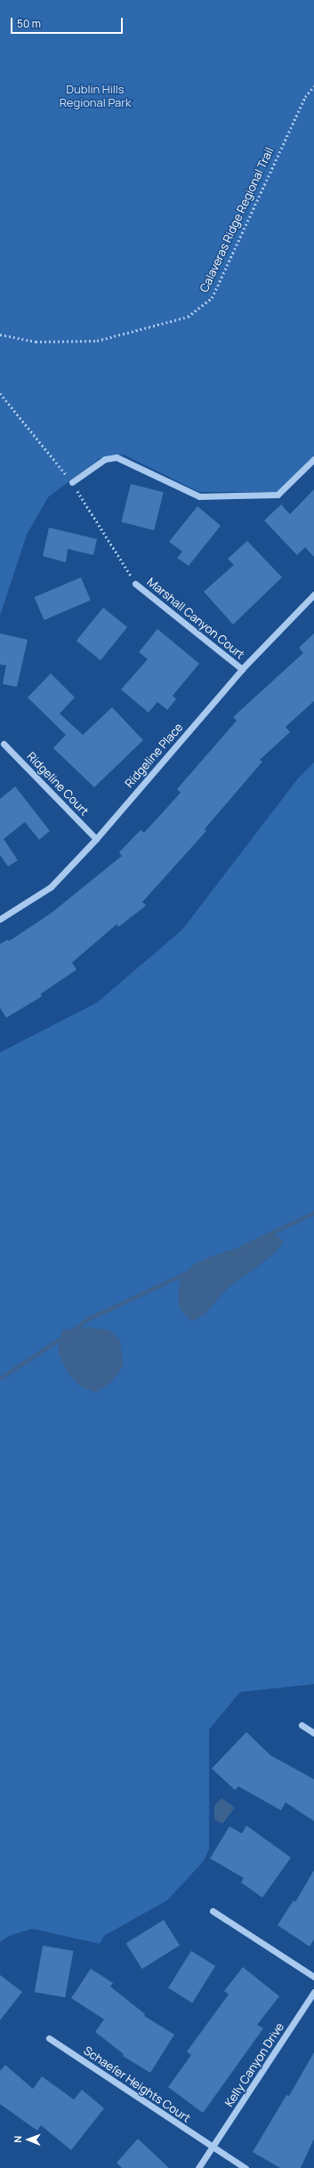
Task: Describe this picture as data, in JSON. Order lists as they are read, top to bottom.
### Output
{
  "streets": {
    "street": [
      "Marshall Canyon Court",
      "Ridgeline Place",
      "Ridgeline Court",
      "Kelly Canyon Drive",
      "Schaefer Heights Court"
    ],
    "path": ["Calaveras Ridge Regional Trail"]
  },
  "crossings": [
    ["Marshall Canyon Court", "Ridgeline Place"],
    ["Ridgeline Place", "Ridgeline Court"],
    ["Kelly Canyon Drive", "Schaefer Heights Court"]
  ],
  "parks": ["Dublin Hills Regional Park"],
  "scale_bar": "50 m",
  "north": "left"
}
